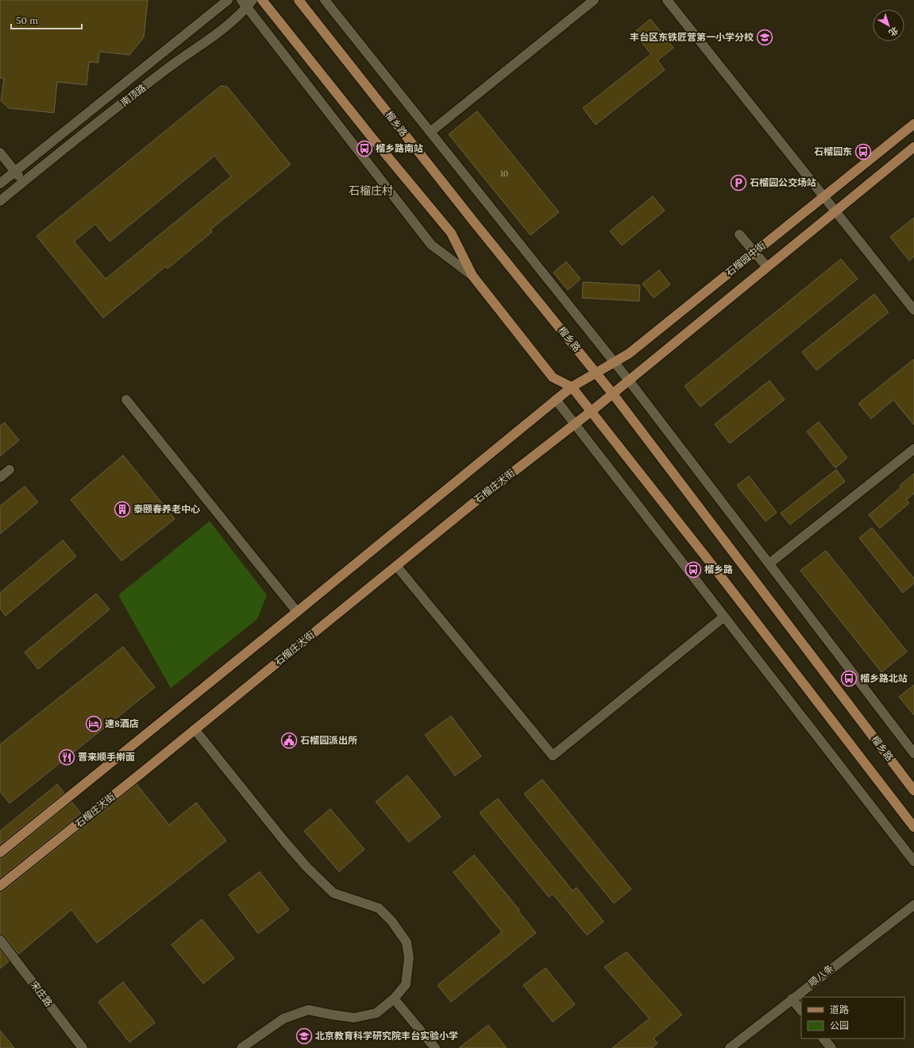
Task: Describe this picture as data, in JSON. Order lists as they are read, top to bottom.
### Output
{
  "streets": {
    "main road": ["榴乡路", "石榴园中街", "石榴庄大街"],
    "street": ["南顶路", "顺八条", "宋庄路"]
  },
  "crossings": [
    ["榴乡路", "石榴园中街"],
    ["石榴园中街", "石榴庄大街"]
  ],
  "districts": ["石榴庄村"],
  "places": {
    "school or university": ["丰台区东铁匠营第一小学分校", "北京教育科学研究院丰台实验小学"],
    "bus stop": [
      "榴乡路南站",
      "石榴园东",
      "榴乡路",
      "榴乡路北站"
    ],
    "parking": ["石榴园公交场站"],
    "building": ["泰颐春养老中心"],
    "hotel": ["速8酒店"],
    "public building": ["石榴园派出所"],
    "restaurant": ["晋来顺手擀面"]
  },
  "house_numbers": ["10"],
  "legend": ["道路", "公园"],
  "scale_bar": "50 m",
  "north": "bottom right"
}
